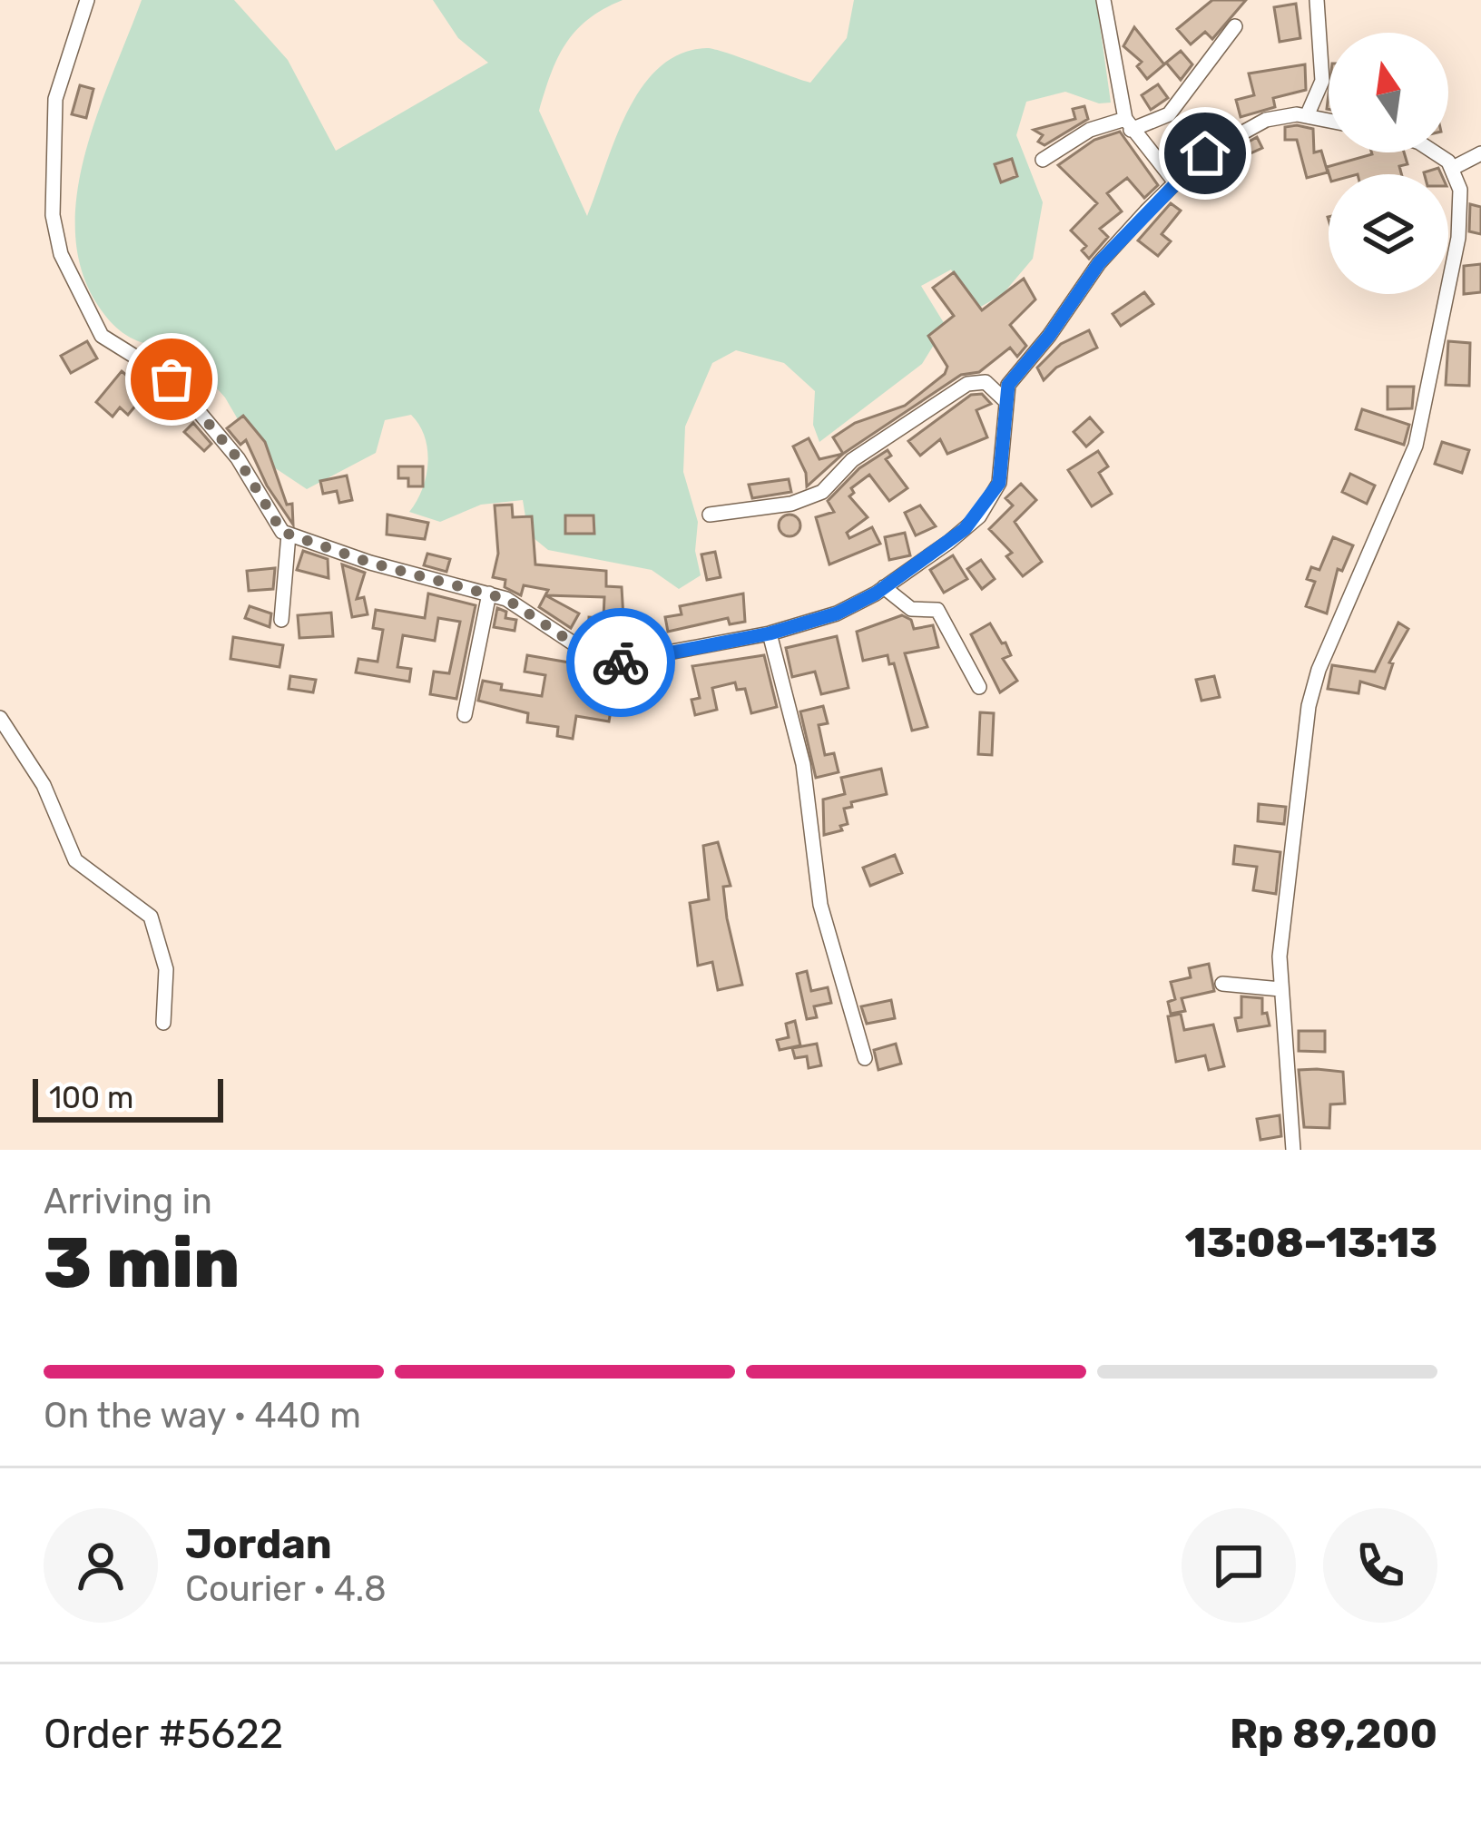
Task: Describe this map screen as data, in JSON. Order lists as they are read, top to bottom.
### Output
{
  "scale_bar": "100 m",
  "north": "top",
  "page": {
    "scale": "100 m",
    "heading": ["3 min", "Arriving in", "13:08–13:13"],
    "panel": [
      "Jordan",
      "Courier · 4.8",
      "Order #5622",
      "Rp 89,200"
    ],
    "bar": "On the way · 440 m"
  }
}
